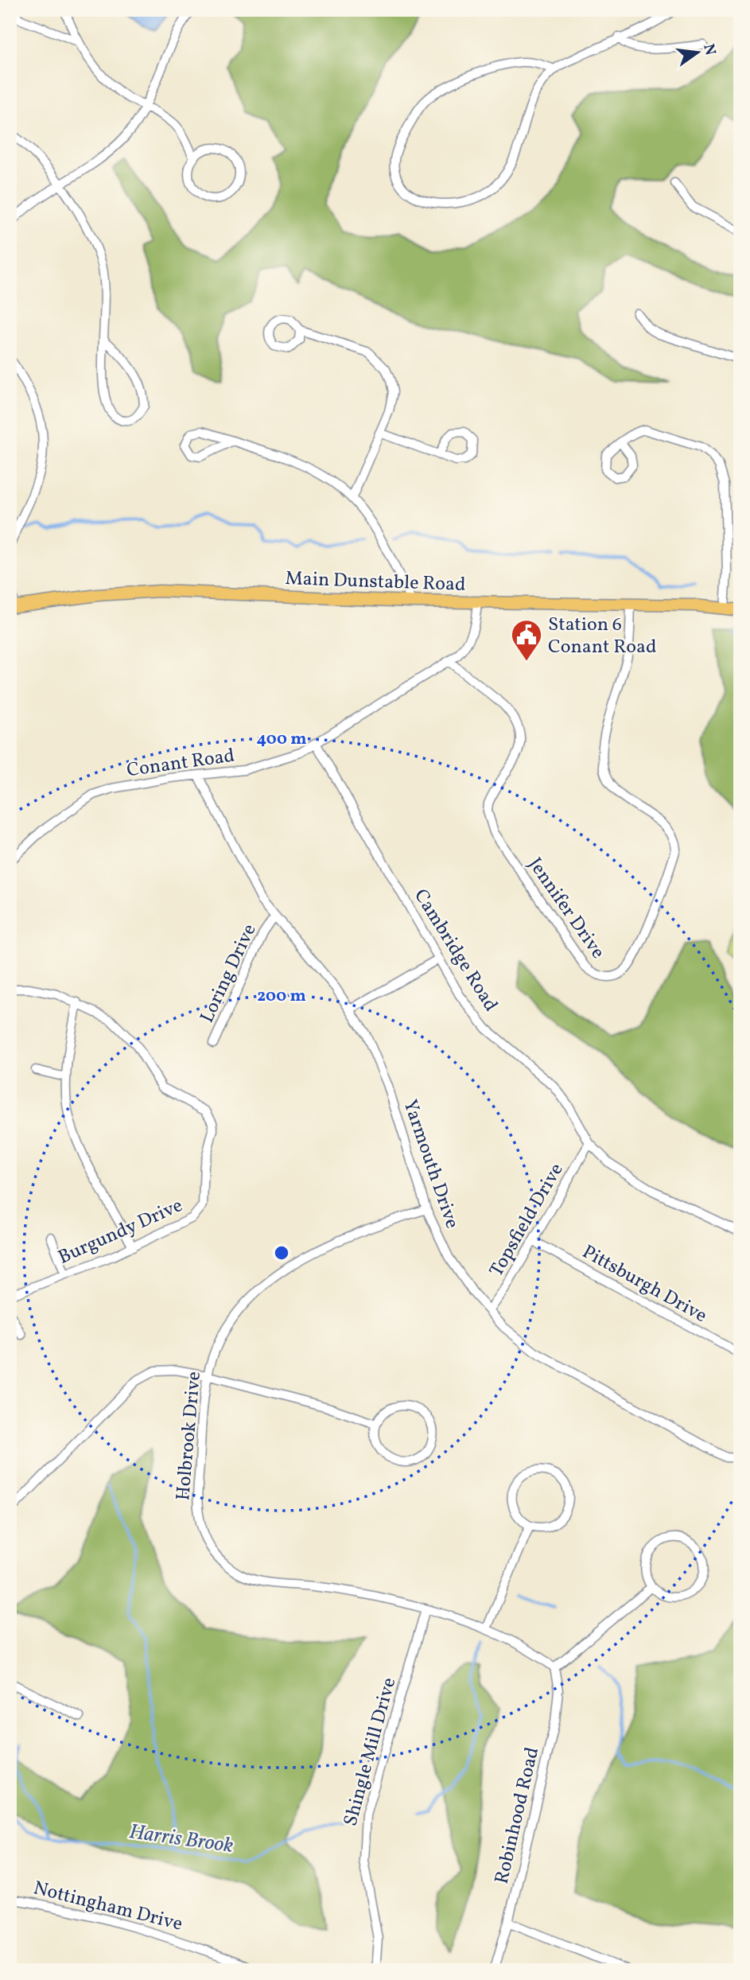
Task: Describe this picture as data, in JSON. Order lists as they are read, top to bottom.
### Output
{
  "streets": {
    "main road": ["Main Dunstable Road"],
    "street": [
      "Conant Road",
      "Jennifer Drive",
      "Cambridge Road",
      "Loring Drive",
      "Yarmouth Drive",
      "Topsfield Drive",
      "Burgundy Drive",
      "Pittsburgh Drive",
      "Holbrook Drive",
      "Shingle Mill Drive",
      "Robinhood Road",
      "Nottingham Drive"
    ]
  },
  "crossings": [
    ["Main Dunstable Road", "Conant Road"],
    ["Main Dunstable Road", "Jennifer Drive"],
    ["Conant Road", "Jennifer Drive"],
    ["Conant Road", "Cambridge Road"],
    ["Conant Road", "Yarmouth Drive"],
    ["Cambridge Road", "Topsfield Drive"],
    ["Loring Drive", "Yarmouth Drive"],
    ["Yarmouth Drive", "Topsfield Drive"],
    ["Yarmouth Drive", "Holbrook Drive"],
    ["Topsfield Drive", "Pittsburgh Drive"],
    ["Holbrook Drive", "Shingle Mill Drive"],
    ["Holbrook Drive", "Robinhood Road"]
  ],
  "water": ["Harris Brook"],
  "places": {
    "public building": ["Station 6 Conant Road"]
  },
  "north": "right",
  "rings": ["400 m", "200 m"]
}
